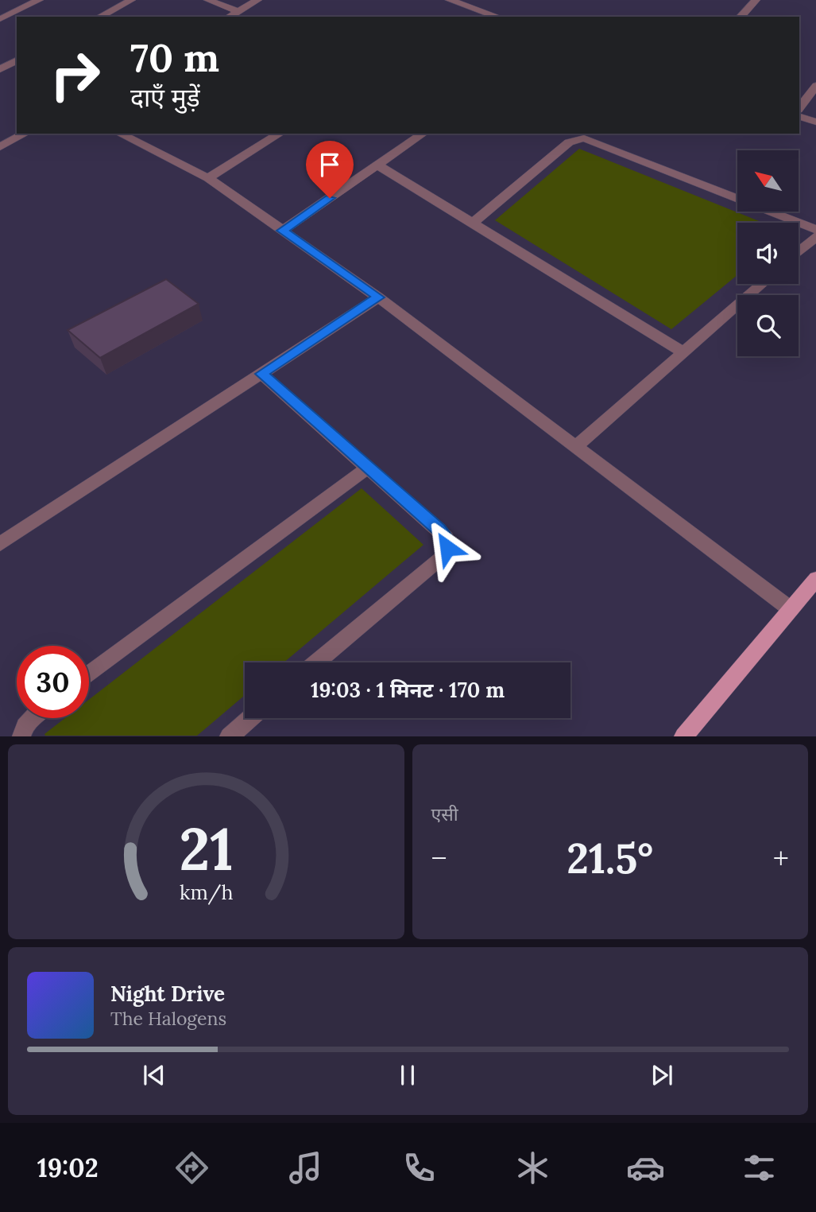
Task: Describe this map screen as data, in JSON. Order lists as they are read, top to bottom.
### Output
{
  "north": "top left",
  "page": {
    "turn": ["70 m", "दाएँ मुड़ें"],
    "limit": "30",
    "trip": "19:03 · 1 मिनट · 170 m",
    "tile": "एसी",
    "heat": ["−", "21.5°", "+"],
    "song": ["Night Drive", "The Halogens"],
    "tabs": "19:02",
    "gauge": ["21", "km/h"]
  }
}
